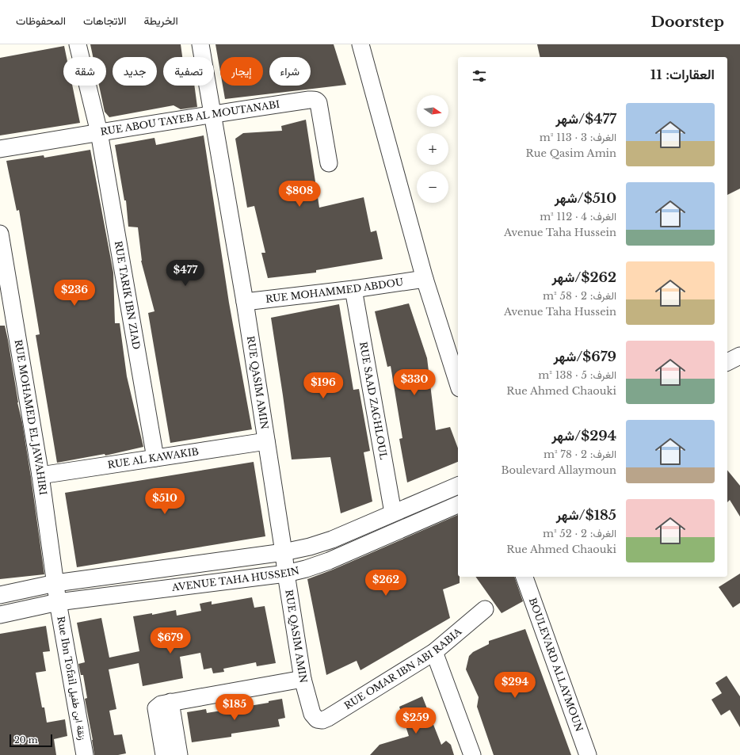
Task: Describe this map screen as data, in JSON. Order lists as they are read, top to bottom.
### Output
{
  "streets": {
    "street": [
      "RUE ABOU TAYEB AL MOUTANABI",
      "RUE MOHAMMED ABDOU",
      "RUE TARIK IBN ZIAD",
      "RUE QASIM AMIN",
      "RUE SAAD ZAGHLOUL",
      "RUE MOHAMED EL JAWAHIRI",
      "RUE AL KAWAKIB",
      "AVENUE TAHA HUSSEIN",
      "BOULEVARD ALLAYMOUN",
      "RUE OMAR IBN ABI RABIA",
      "Rue Ibn Tofail زنقة ابن طفيل"
    ]
  },
  "crossings": [
    ["RUE ABOU TAYEB AL MOUTANABI", "RUE TARIK IBN ZIAD"],
    ["RUE ABOU TAYEB AL MOUTANABI", "RUE QASIM AMIN"],
    ["RUE MOHAMMED ABDOU", "RUE QASIM AMIN"],
    ["RUE MOHAMMED ABDOU", "RUE SAAD ZAGHLOUL"],
    ["RUE TARIK IBN ZIAD", "RUE AL KAWAKIB"],
    ["RUE QASIM AMIN", "RUE AL KAWAKIB"],
    ["RUE QASIM AMIN", "AVENUE TAHA HUSSEIN"],
    ["RUE QASIM AMIN", "RUE OMAR IBN ABI RABIA"],
    ["RUE SAAD ZAGHLOUL", "AVENUE TAHA HUSSEIN"],
    ["RUE MOHAMED EL JAWAHIRI", "RUE AL KAWAKIB"],
    ["RUE MOHAMED EL JAWAHIRI", "AVENUE TAHA HUSSEIN"],
    ["RUE MOHAMED EL JAWAHIRI", "Rue Ibn Tofail زنقة ابن طفيل"],
    ["AVENUE TAHA HUSSEIN", "Rue Ibn Tofail زنقة ابن طفيل"]
  ],
  "scale_bar": "20 m",
  "north": "right",
  "page": {
    "header": "Doorstep",
    "nav": ["الخريطة", "الاتجاهات", "المحفوظات"],
    "chip": [
      "شراء",
      "إيجار",
      "تصفية",
      "جديد",
      "شقة"
    ],
    "heading": "العقارات: 11",
    "map_buttons": ["+", "−"],
    "list": [
      {
        "name": "$477/شهر",
        "note": "الغرف: 3 · 113 m² · Rue Qasim Amin"
      },
      {
        "name": "$510/شهر",
        "note": "الغرف: 4 · 112 m² · Avenue Taha Hussein"
      },
      {
        "name": "$262/شهر",
        "note": "الغرف: 2 · 58 m² · Avenue Taha Hussein"
      },
      {
        "name": "$679/شهر",
        "note": "الغرف: 5 · 138 m² · Rue Ahmed Chaouki"
      },
      {
        "name": "$294/شهر",
        "note": "الغرف: 2 · 78 m² · Boulevard Allaymoun"
      },
      {
        "name": "$185/شهر",
        "note": "الغرف: 2 · 52 m² · Rue Ahmed Chaouki"
      }
    ],
    "price": [
      "$808",
      "$477",
      "$236",
      "$330",
      "$196",
      "$510",
      "$262",
      "$679",
      "$294",
      "$185",
      "$259"
    ],
    "scale": "20 m"
  }
}
